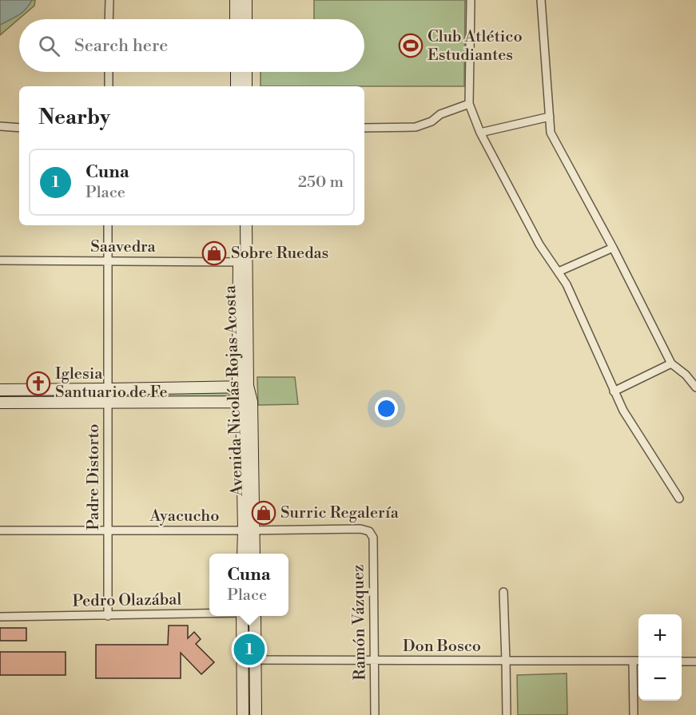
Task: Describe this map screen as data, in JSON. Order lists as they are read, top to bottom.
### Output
{
  "streets": {
    "main road": ["Avenida Nicolás Rojas Acosta"],
    "street": [
      "Saavedra",
      "Padre Distorto",
      "Ayacucho",
      "Pedro Olazábal",
      "Ramón Vázquez",
      "Don Bosco"
    ]
  },
  "crossings": [
    ["Saavedra", "Avenida Nicolás Rojas Acosta"],
    ["Saavedra", "Padre Distorto"],
    ["Avenida Nicolás Rojas Acosta", "Ayacucho"],
    ["Padre Distorto", "Ayacucho"],
    ["Padre Distorto", "Pedro Olazábal"],
    ["Ayacucho", "Ramón Vázquez"],
    ["Ramón Vázquez", "Don Bosco"]
  ],
  "places": {
    "sports": ["Club Atlético Estudiantes"],
    "shop": ["Sobre Ruedas", "Surric Regalería"],
    "church": ["Iglesia Santuario de Fe"]
  },
  "page": {
    "search": "Search here",
    "heading": "Nearby",
    "list": [
      {
        "mark": "1",
        "name": "Cuna",
        "note": "Place",
        "value": "250 m"
      }
    ],
    "popup": ["Cuna", "Place"],
    "map_buttons": ["+", "−"],
    "pins": "1"
  }
}
